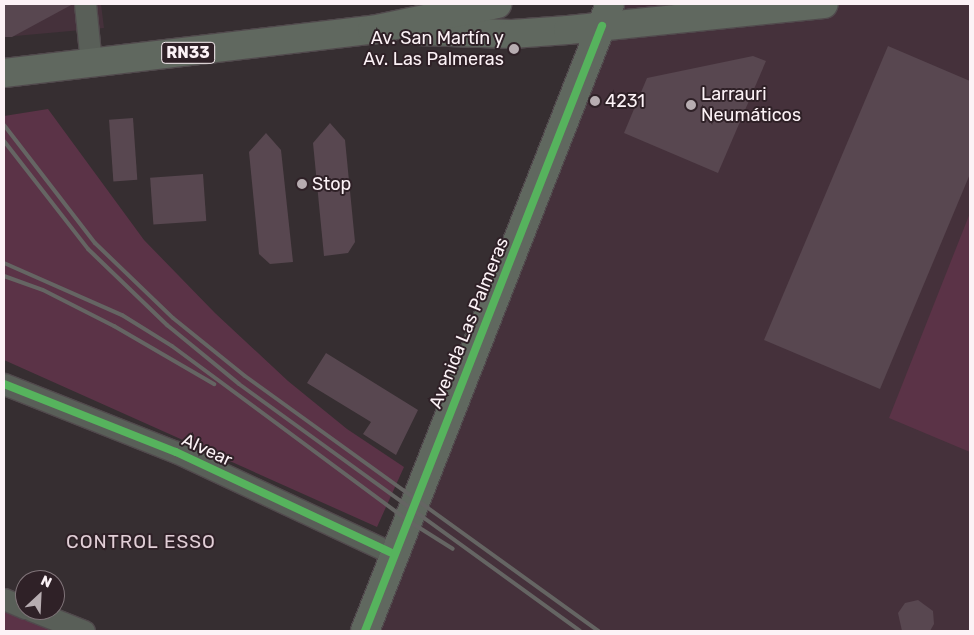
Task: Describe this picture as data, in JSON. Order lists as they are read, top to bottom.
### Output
{
  "streets": {
    "main road": ["RN33", "Avenida Las Palmeras"],
    "street": ["Alvear"]
  },
  "crossings": [
    ["RN33", "Avenida Las Palmeras"],
    ["Avenida Las Palmeras", "Alvear"]
  ],
  "districts": ["CONTROL ESSO"],
  "places": [
    "Av. San Martín y Av. Las Palmeras",
    "4231",
    "Larrauri Neumáticos",
    "Stop"
  ],
  "north": "top right"
}
